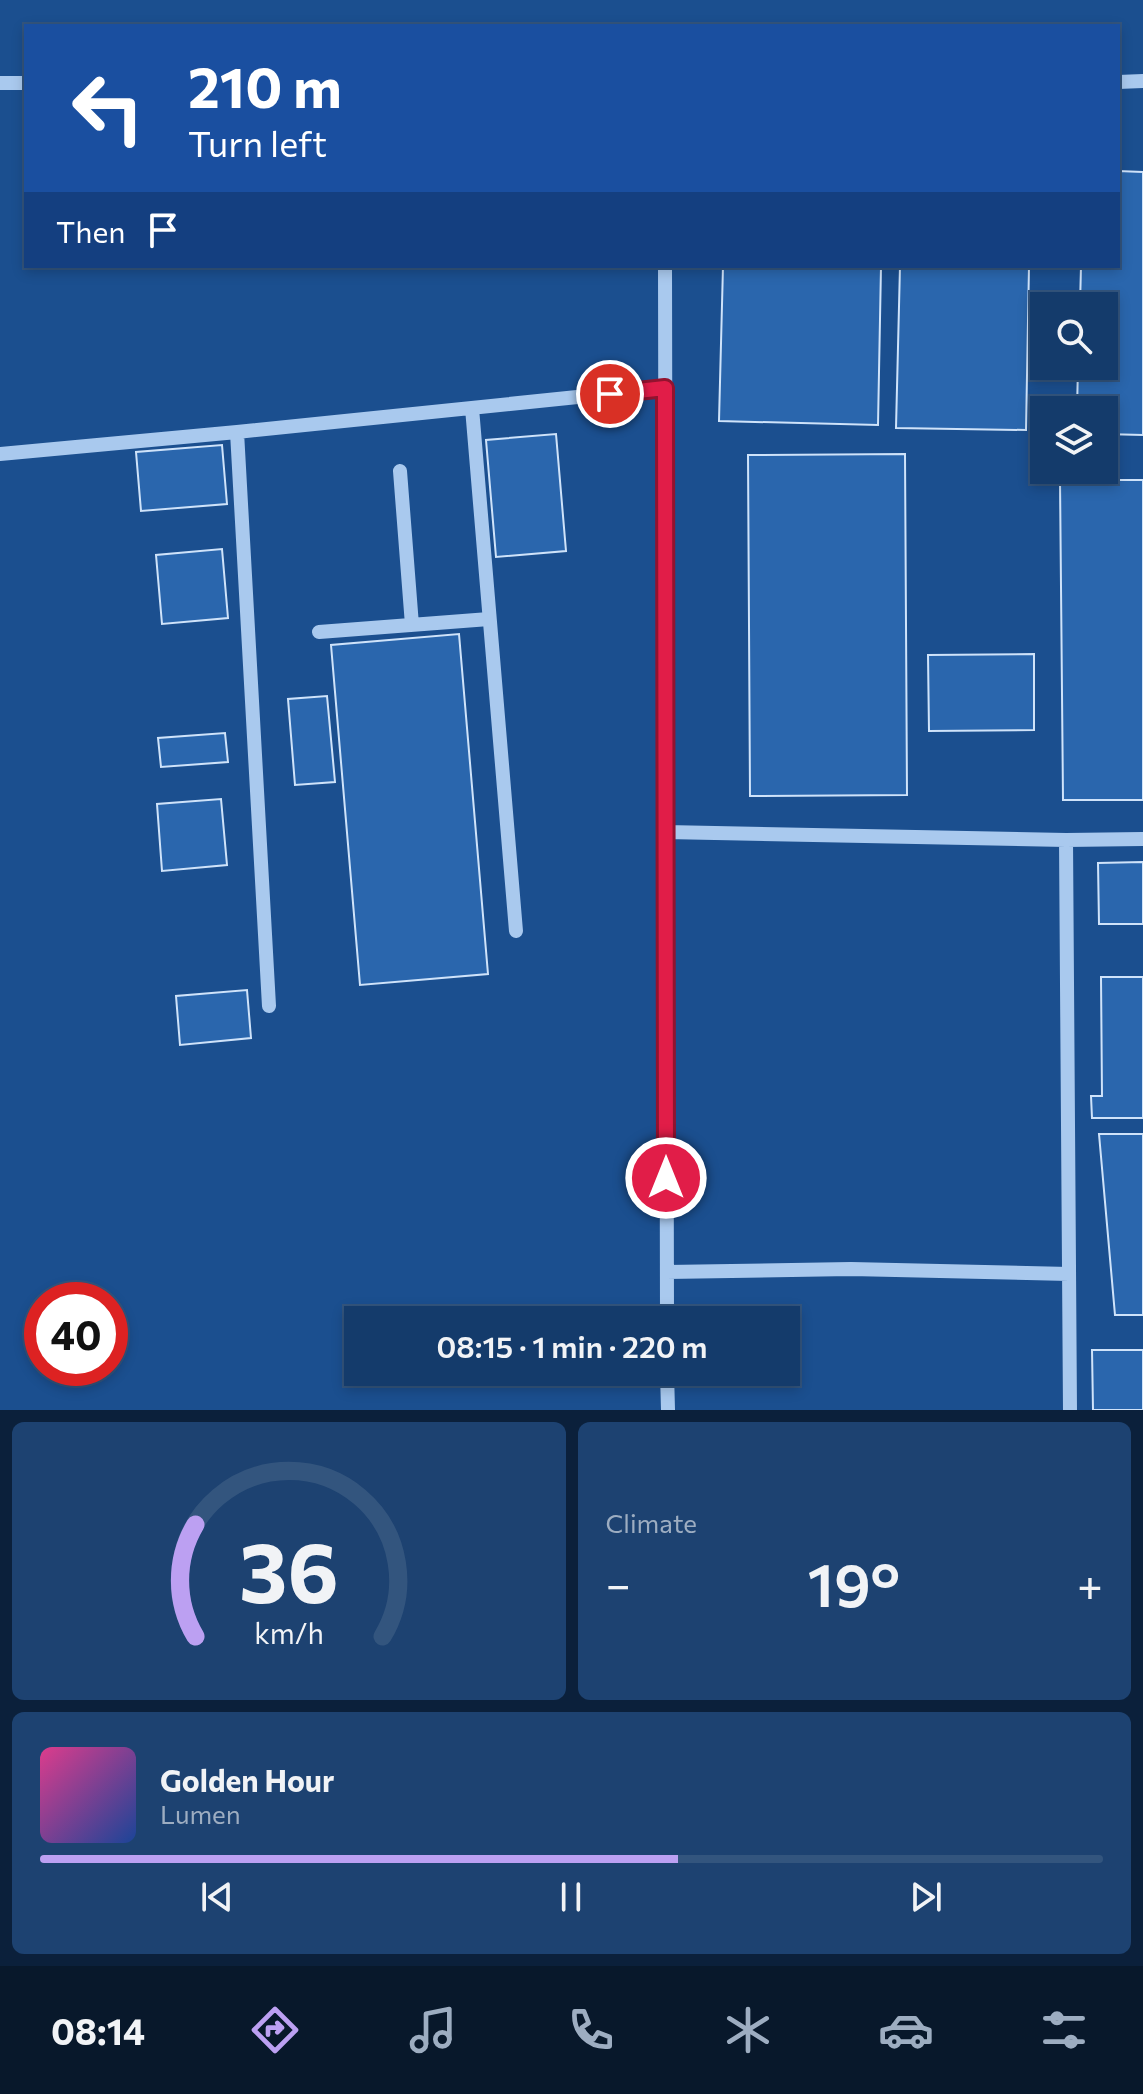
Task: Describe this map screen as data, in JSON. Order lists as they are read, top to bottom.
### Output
{
  "page": {
    "turn": ["210 m", "Turn left"],
    "then": "Then",
    "limit": "40",
    "trip": "08:15 · 1 min · 220 m",
    "tile": "Climate",
    "heat": ["−", "19°", "+"],
    "song": ["Golden Hour", "Lumen"],
    "tabs": "08:14",
    "gauge": ["36", "km/h"]
  }
}
